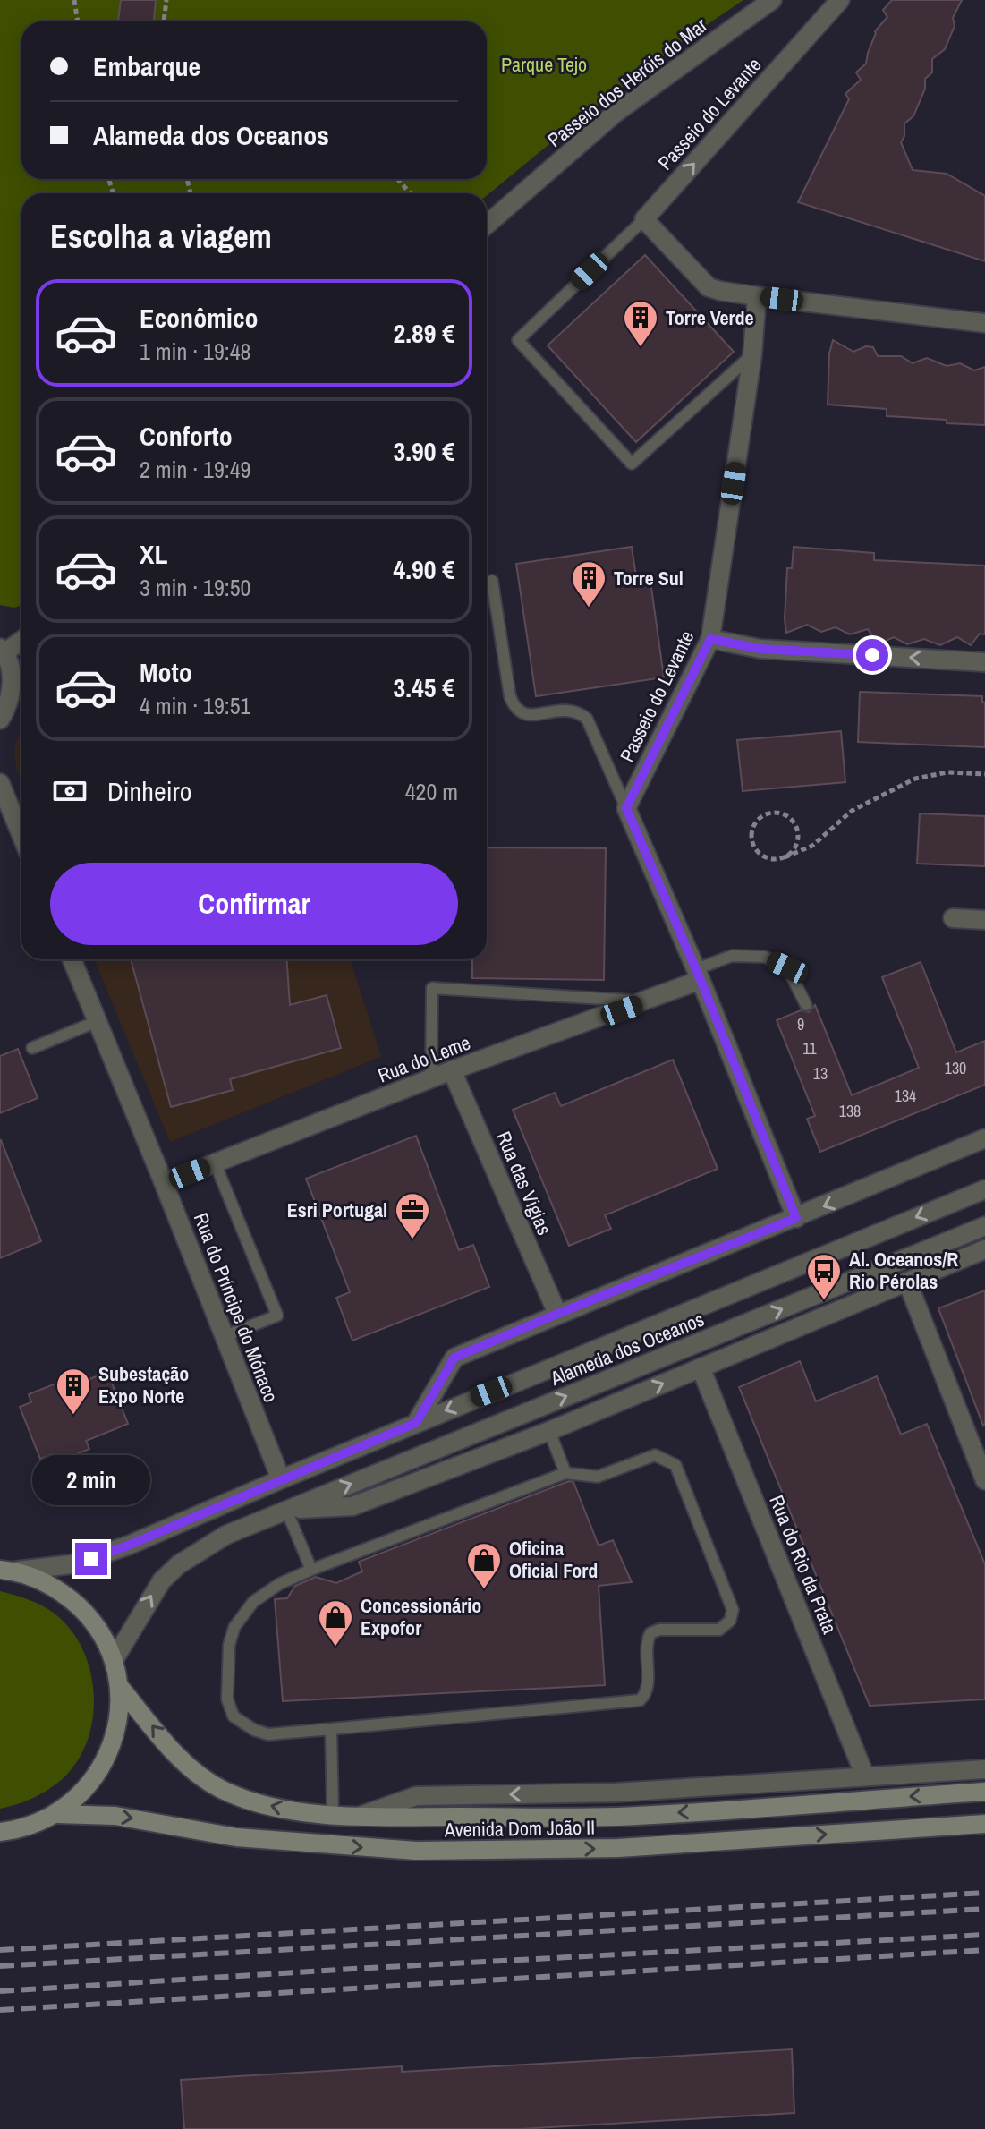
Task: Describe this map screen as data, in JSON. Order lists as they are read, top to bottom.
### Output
{
  "streets": {
    "main road": ["Avenida Dom João II"],
    "street": [
      "Passeio dos Heróis do Mar",
      "Passeio do Levante",
      "Rua do Leme",
      "Rua das Vigias",
      "Rua do Príncipe do Mónaco",
      "Alameda dos Oceanos",
      "Rua do Rio da Prata"
    ]
  },
  "crossings": [
    ["Rua do Leme", "Rua das Vigias"],
    ["Rua do Leme", "Rua do Príncipe do Mónaco"],
    ["Rua do Príncipe do Mónaco", "Alameda dos Oceanos"],
    ["Alameda dos Oceanos", "Rua do Rio da Prata"]
  ],
  "one_way": ["Passeio do Levante"],
  "parks": ["Parque Tejo"],
  "places": {
    "building": ["Torre Verde", "Torre Sul", "Subestação Expo Norte"],
    "office": ["Esri Portugal"],
    "bus stop": ["Al. Oceanos/R Rio Pérolas"],
    "shop": ["Oficina Oficial Ford", "Concessionário Expofor"]
  },
  "house_numbers": [
    "9",
    "11",
    "130",
    "13",
    "134",
    "138"
  ],
  "page": {
    "banner": ["Embarque", "Alameda dos Oceanos"],
    "heading": "Escolha a viagem",
    "list": [
      {
        "name": "Econômico",
        "note": "1 min · 19:48",
        "value": "2.89 €"
      },
      {
        "name": "Conforto",
        "note": "2 min · 19:49",
        "value": "3.90 €"
      },
      {
        "name": "XL",
        "note": "3 min · 19:50",
        "value": "4.90 €"
      },
      {
        "name": "Moto",
        "note": "4 min · 19:51",
        "value": "3.45 €"
      }
    ],
    "pay": ["Dinheiro", "420 m"],
    "buttons": "Confirmar",
    "bubble": "2 min"
  }
}
